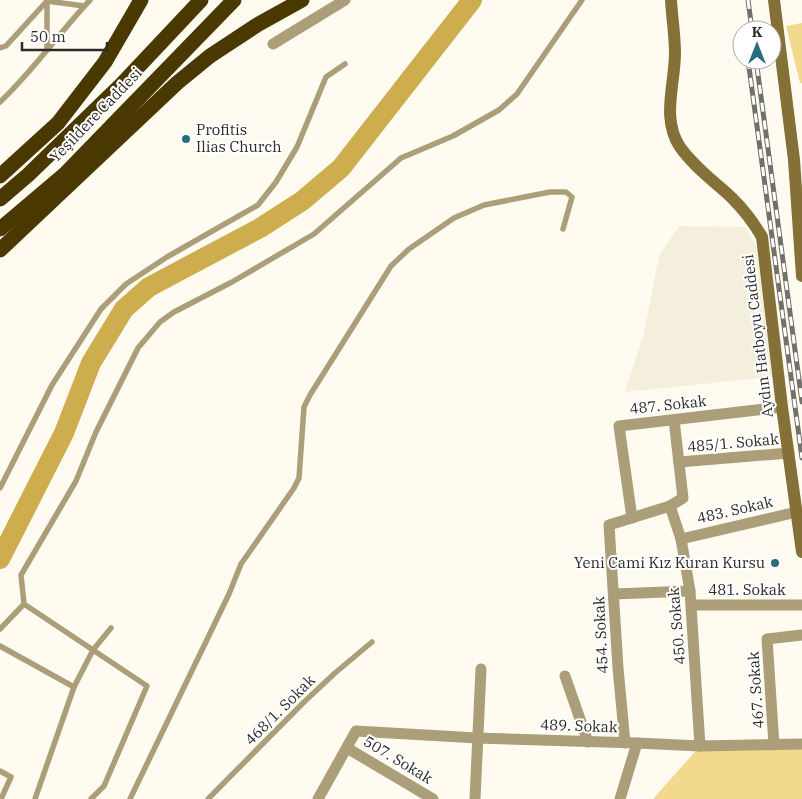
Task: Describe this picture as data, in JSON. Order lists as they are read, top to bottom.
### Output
{
  "streets": {
    "highway": ["Yeşildere Caddesi"],
    "street": [
      "Aydın Hatboyu Caddesi",
      "487. Sokak",
      "485/1. Sokak",
      "483. Sokak",
      "481. Sokak",
      "450. Sokak",
      "454. Sokak",
      "467. Sokak",
      "489. Sokak",
      "507. Sokak"
    ],
    "lane": ["468/1. Sokak"]
  },
  "crossings": [
    ["Aydın Hatboyu Caddesi", "487. Sokak"],
    ["Aydın Hatboyu Caddesi", "485/1. Sokak"],
    ["Aydın Hatboyu Caddesi", "483. Sokak"],
    ["487. Sokak", "454. Sokak"],
    ["483. Sokak", "450. Sokak"],
    ["481. Sokak", "450. Sokak"],
    ["450. Sokak", "489. Sokak"],
    ["454. Sokak", "489. Sokak"],
    ["467. Sokak", "489. Sokak"],
    ["489. Sokak", "507. Sokak"]
  ],
  "places": ["Profitis Ilias Church", "Yeni Cami Kız Kuran Kursu"],
  "scale_bar": "50 m",
  "north": "top"
}
